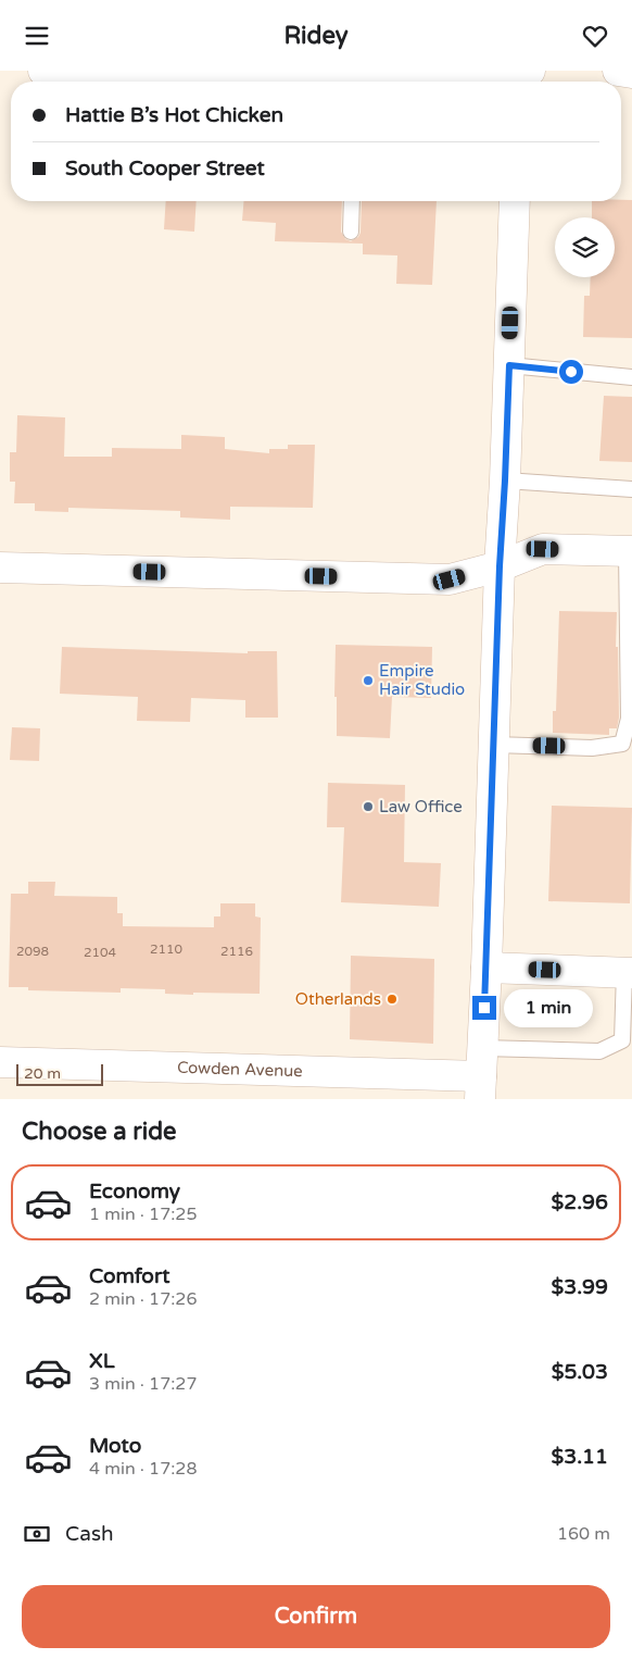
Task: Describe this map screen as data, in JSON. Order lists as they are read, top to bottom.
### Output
{
  "streets": {
    "street": ["Cowden Avenue"]
  },
  "places": ["Empire Hair Studio", "Law Office", "Otherlands"],
  "house_numbers": [
    "2110",
    "2098",
    "2116",
    "2104"
  ],
  "scale_bar": "20 m",
  "page": {
    "header": "Ridey",
    "banner": ["Hattie B’s Hot Chicken", "South Cooper Street"],
    "bubble": "1 min",
    "scale": "20 m",
    "heading": "Choose a ride",
    "list": [
      {
        "name": "Economy",
        "note": "1 min · 17:25",
        "value": "$2.96"
      },
      {
        "name": "Comfort",
        "note": "2 min · 17:26",
        "value": "$3.99"
      },
      {
        "name": "XL",
        "note": "3 min · 17:27",
        "value": "$5.03"
      },
      {
        "name": "Moto",
        "note": "4 min · 17:28",
        "value": "$3.11"
      }
    ],
    "pay": ["Cash", "160 m"],
    "buttons": "Confirm"
  }
}
